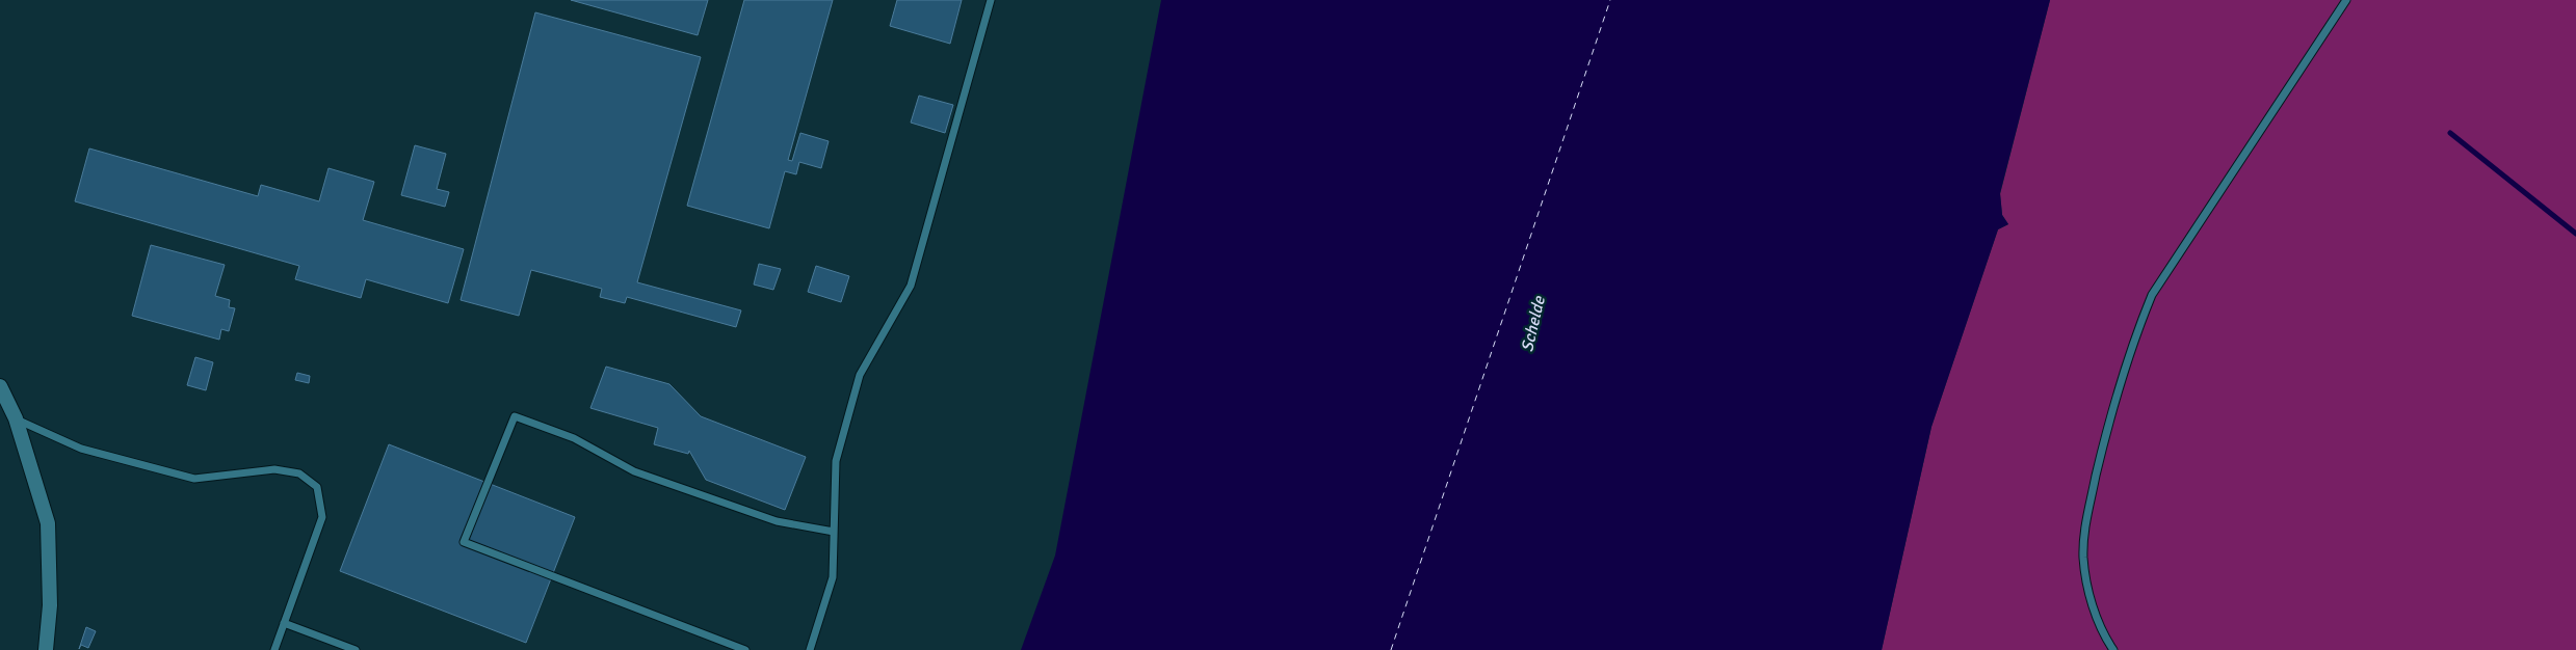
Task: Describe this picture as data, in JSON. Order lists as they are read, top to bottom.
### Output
{
  "water": ["Schelde"]
}
